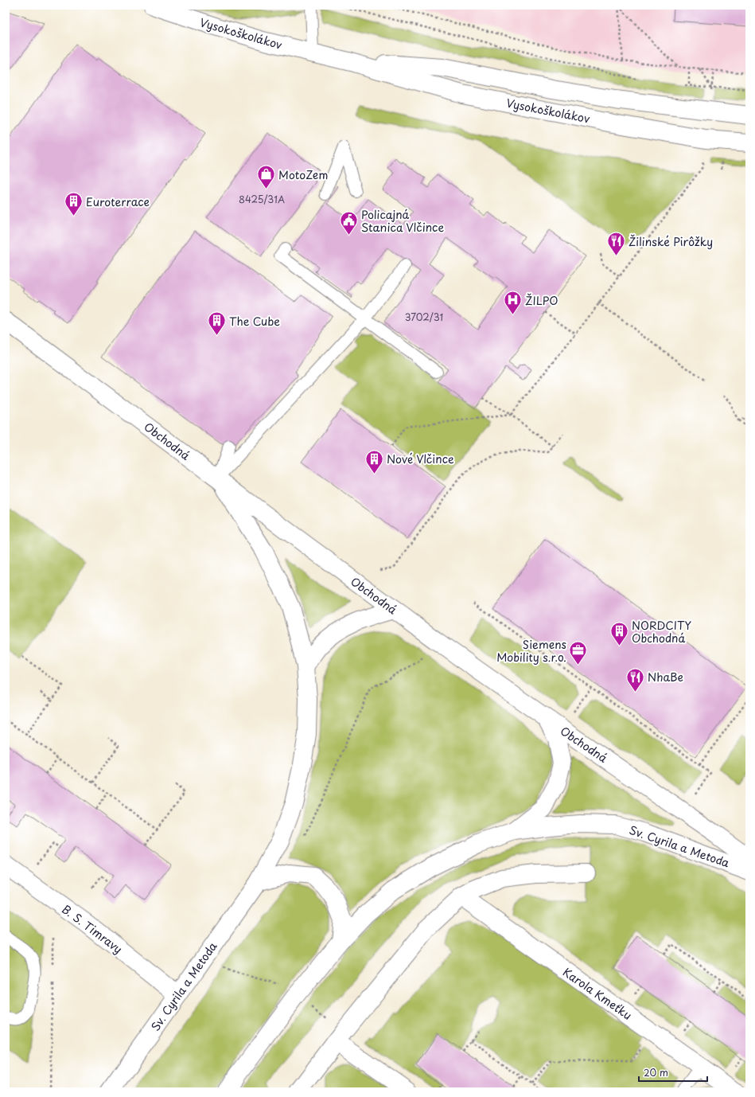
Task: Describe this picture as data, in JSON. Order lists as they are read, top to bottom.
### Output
{
  "streets": {
    "street": [
      "Vysokoškolákov",
      "Obchodná",
      "Sv. Cyrila a Metoda",
      "B. S. Timravy",
      "Karola Kmeťku"
    ]
  },
  "crossings": [
    ["Obchodná", "Sv. Cyrila a Metoda"],
    ["Sv. Cyrila a Metoda", "B. S. Timravy"]
  ],
  "places": {
    "shop": ["MotoZem"],
    "building": [
      "Euroterrace",
      "The Cube",
      "Nové Vlčince",
      "NORDCITY Obchodná"
    ],
    "public building": ["Policajná Stanica Vlčince"],
    "restaurant": ["Žilinské Pirôžky", "NhaBe"],
    "hospital": ["ŽILPO"],
    "office": ["Siemens Mobility s.r.o."]
  },
  "house_numbers": ["8425/31A", "3702/31"],
  "scale_bar": "20 m"
}
